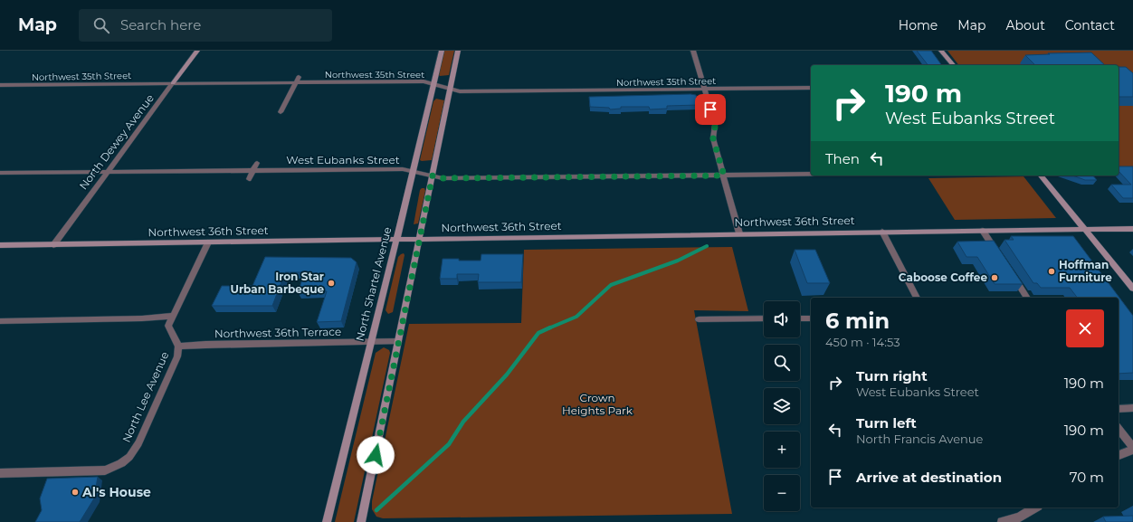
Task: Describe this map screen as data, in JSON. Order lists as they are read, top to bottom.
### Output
{
  "streets": {
    "street": [
      "Northwest 35th Street",
      "North Dewey Avenue",
      "West Eubanks Street",
      "Northwest 36th Street",
      "North Shartel Avenue",
      "Northwest 36th Terrace",
      "North Lee Avenue"
    ]
  },
  "crossings": [
    ["Northwest 35th Street", "North Dewey Avenue"],
    ["Northwest 35th Street", "North Shartel Avenue"],
    ["North Dewey Avenue", "West Eubanks Street"],
    ["North Dewey Avenue", "Northwest 36th Street"],
    ["West Eubanks Street", "North Shartel Avenue"],
    ["Northwest 36th Street", "North Shartel Avenue"],
    ["Northwest 36th Street", "North Lee Avenue"],
    ["North Shartel Avenue", "Northwest 36th Terrace"],
    ["Northwest 36th Terrace", "North Lee Avenue"]
  ],
  "parks": ["Crown Heights Park"],
  "places": [
    "Hoffman Furniture",
    "Caboose Coffee",
    "Iron Star Urban Barbeque",
    "Al's House"
  ],
  "page": {
    "header": "Map",
    "search": "Search here",
    "nav": [
      "Home",
      "Map",
      "About",
      "Contact"
    ],
    "turn": ["190 m", "West Eubanks Street"],
    "then": "Then",
    "heading": ["6 min", "450 m · 14:53"],
    "map_buttons": ["+", "−"],
    "list": [
      {
        "name": "Turn right",
        "note": "West Eubanks Street",
        "value": "190 m"
      },
      {
        "name": "Turn left",
        "note": "North Francis Avenue",
        "value": "190 m"
      },
      {
        "name": "Arrive at destination",
        "value": "70 m"
      }
    ]
  }
}
